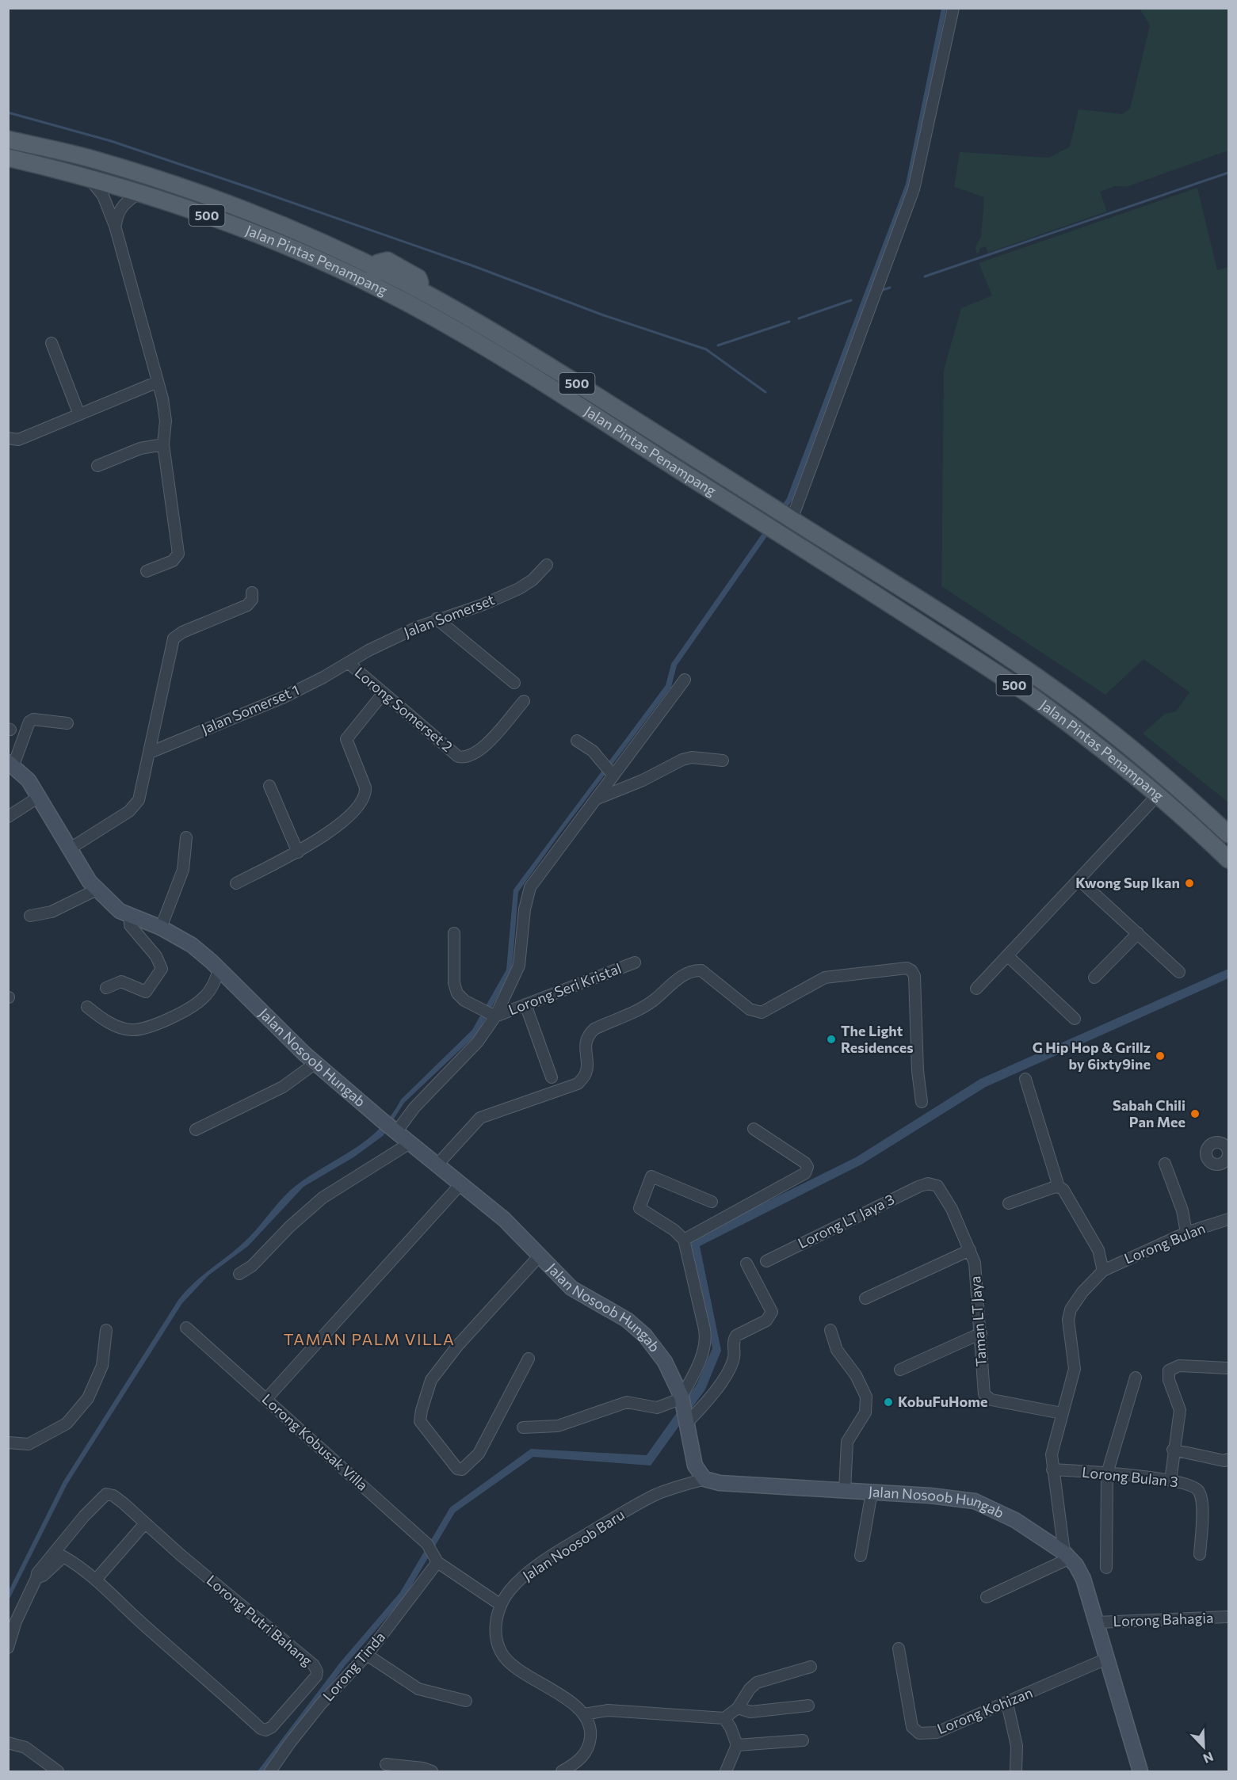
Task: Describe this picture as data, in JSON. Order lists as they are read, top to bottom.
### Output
{
  "streets": {
    "main road": ["500", "Jalan Pintas Penampang", "Jalan Nosoob Hungab"],
    "street": [
      "Jalan Somerset",
      "Jalan Somerset 1",
      "Lorong Somerset 2",
      "Lorong Seri Kristal",
      "Lorong LT Jaya 3",
      "Lorong Bulan",
      "Taman LT Jaya",
      "Lorong Kobusak Villa",
      "Lorong Bulan 3",
      "Jalan Noosob Baru",
      "Lorong Bahagia",
      "Lorong Putri Bahang",
      "Lorong Tinda",
      "Lorong Kohizan"
    ]
  },
  "crossings": [
    ["Jalan Somerset", "Jalan Somerset 1"],
    ["Jalan Somerset", "Lorong Somerset 2"],
    ["Jalan Somerset 1", "Lorong Somerset 2"],
    ["Jalan Nosoob Hungab", "Lorong Bulan"],
    ["Jalan Nosoob Hungab", "Jalan Noosob Baru"],
    ["Jalan Nosoob Hungab", "Lorong Bahagia"],
    ["Jalan Nosoob Hungab", "Lorong Kohizan"],
    ["Lorong LT Jaya 3", "Taman LT Jaya"],
    ["Lorong Bulan", "Taman LT Jaya"],
    ["Lorong Bulan", "Lorong Bulan 3"],
    ["Lorong Kobusak Villa", "Jalan Noosob Baru"],
    ["Lorong Kobusak Villa", "Lorong Tinda"]
  ],
  "districts": ["TAMAN PALM VILLA"],
  "places": [
    "Kwong Sup Ikan",
    "The Light Residences",
    "G Hip Hop & Grillz by 6ixty9ine",
    "Sabah Chili Pan Mee",
    "KobuFuHome"
  ],
  "north": "bottom right"
}
